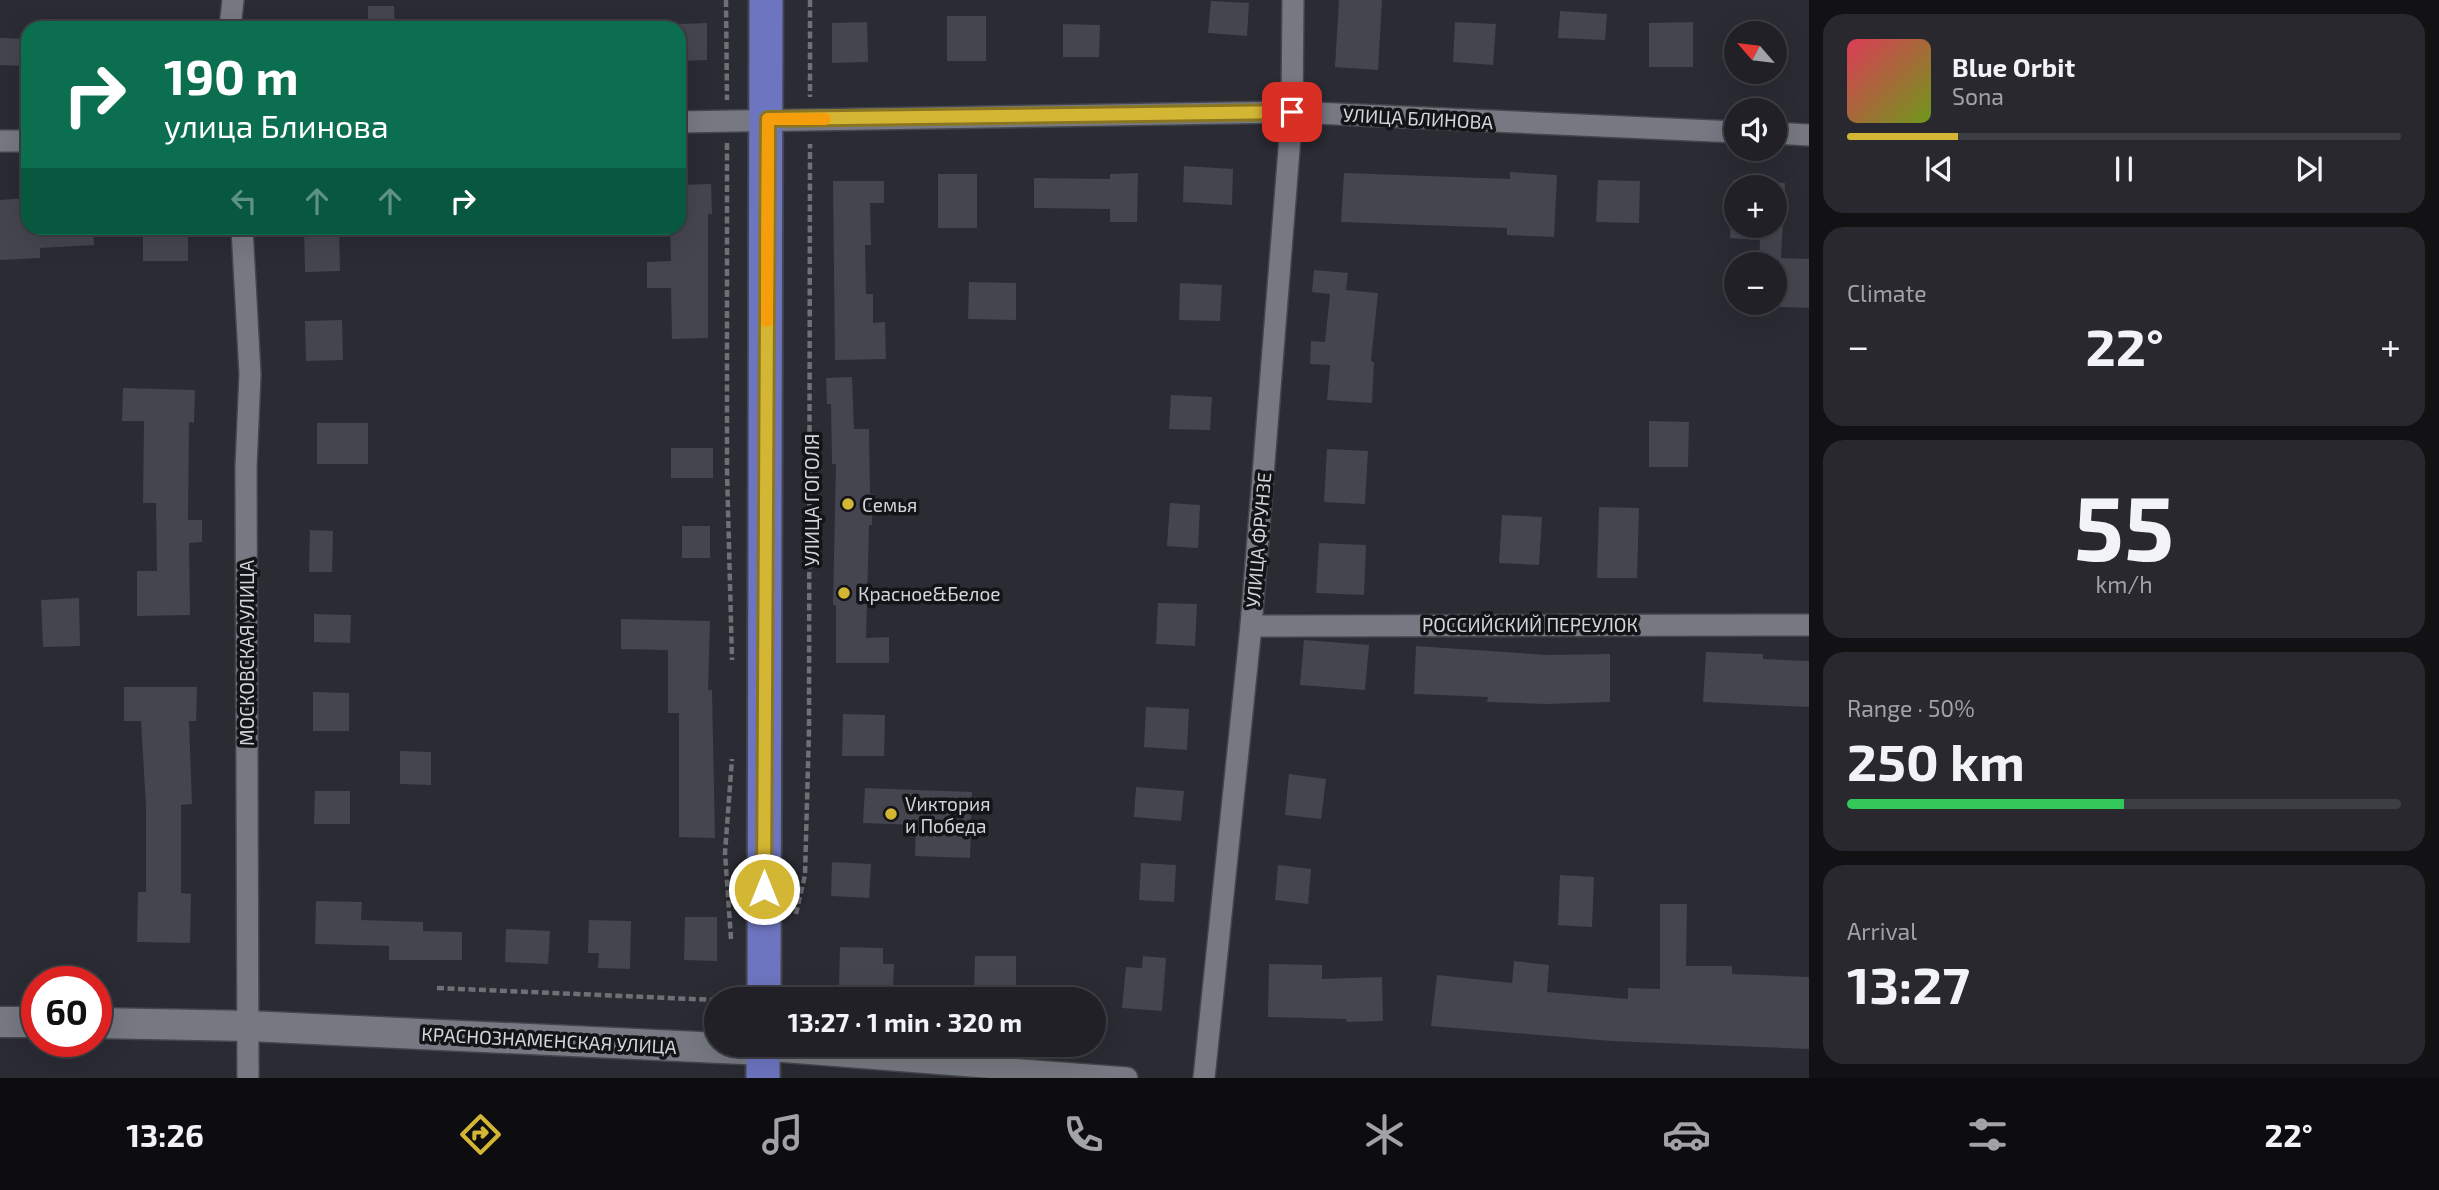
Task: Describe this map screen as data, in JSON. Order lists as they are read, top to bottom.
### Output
{
  "streets": {
    "street": [
      "УЛИЦА БЛИНОВА",
      "УЛИЦА ФРУНЗЕ",
      "РОССИЙСКИЙ ПЕРЕУЛОК",
      "МОСКОВСКАЯ УЛИЦА",
      "КРАСНОЗНАМЕНСКАЯ УЛИЦА"
    ],
    "path": ["УЛИЦА ГОГОЛЯ"]
  },
  "crossings": [
    ["УЛИЦА БЛИНОВА", "УЛИЦА ГОГОЛЯ"],
    ["УЛИЦА БЛИНОВА", "УЛИЦА ФРУНЗЕ"],
    ["УЛИЦА ФРУНЗЕ", "РОССИЙСКИЙ ПЕРЕУЛОК"],
    ["МОСКОВСКАЯ УЛИЦА", "КРАСНОЗНАМЕНСКАЯ УЛИЦА"]
  ],
  "places": ["Семья", "Красное&Белое", "Vиктория и Победа"],
  "north": "top left",
  "page": {
    "map_buttons": ["+", "−"],
    "turn": ["190 m", "улица Блинова"],
    "song": ["Blue Orbit", "Sona"],
    "tile": [
      "Climate",
      ["55", "km/h"],
      ["Range · 50%", "250 km"],
      ["Arrival", "13:27"]
    ],
    "heat": ["−", "22°", "+"],
    "limit": "60",
    "trip": "13:27 · 1 min · 320 m",
    "tabs": ["13:26", "22°"]
  }
}
